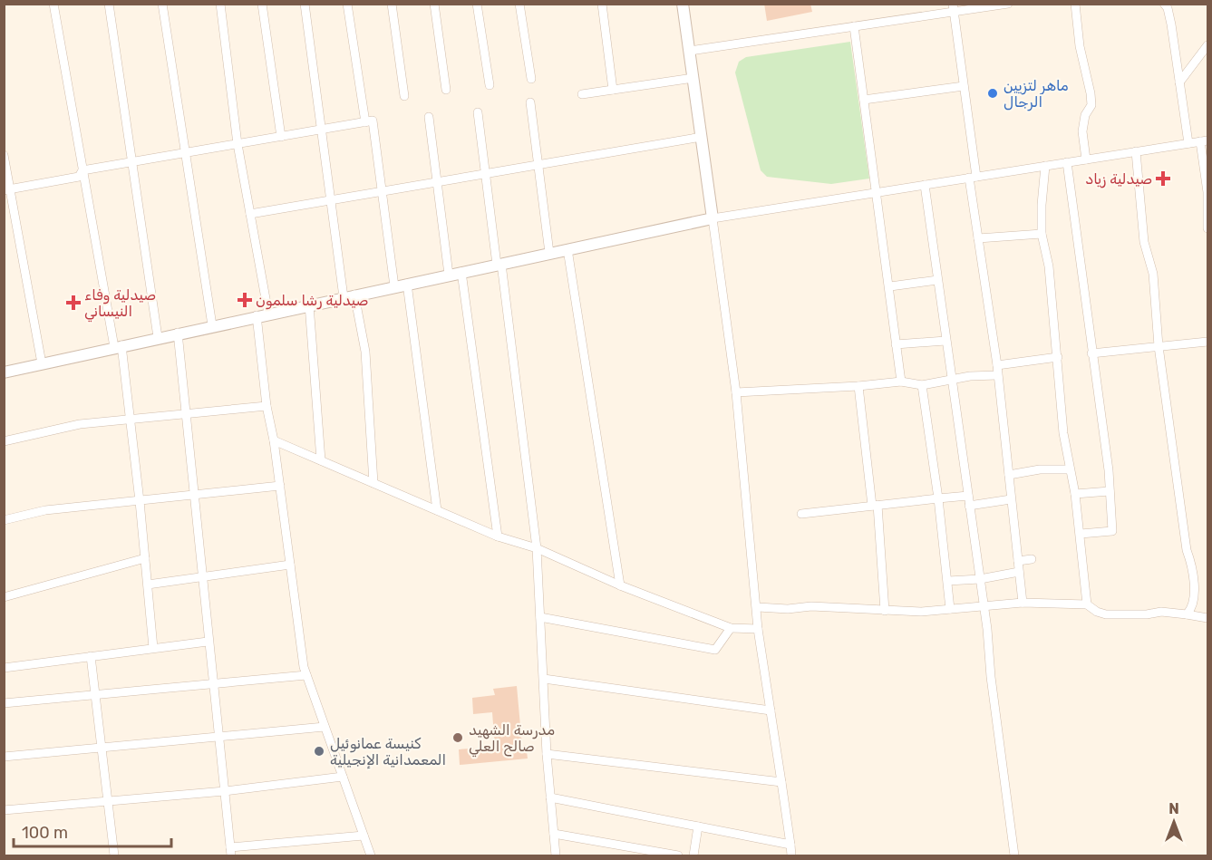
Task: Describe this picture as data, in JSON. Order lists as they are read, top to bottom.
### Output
{
  "places": {
    "other": ["ماهر لتزيين الرجال", "مدرسة الشهيد صالح العلي", "كنيسة عمانوئيل المعمدانية الإنجيلية"],
    "health": ["صيدلية زياد", "صيدلية رشا سلمون", "صيدلية وفاء النيساني"]
  },
  "scale_bar": "100 m",
  "north": "top"
}
